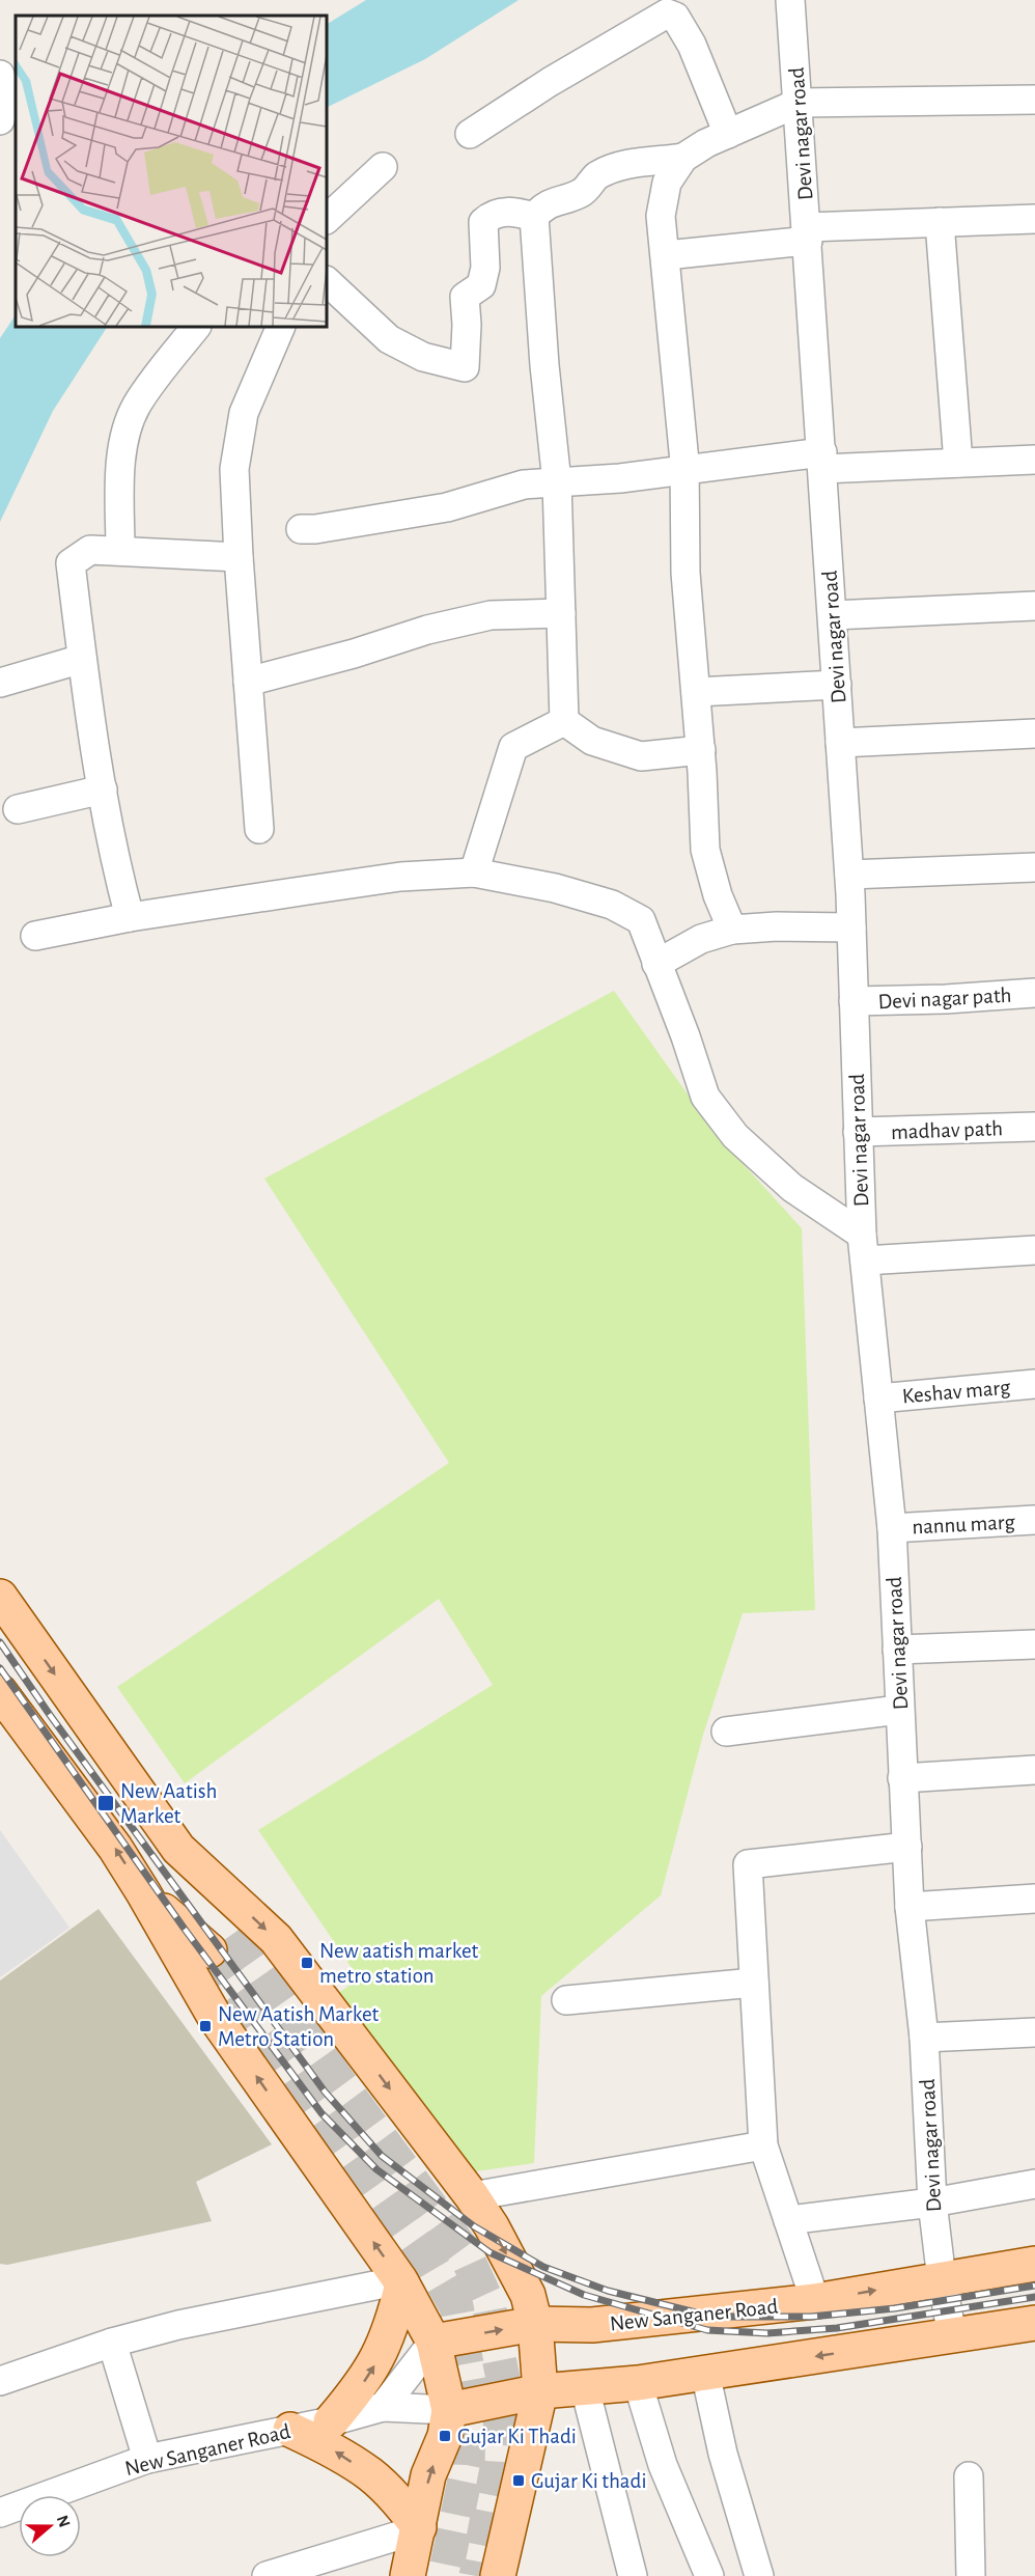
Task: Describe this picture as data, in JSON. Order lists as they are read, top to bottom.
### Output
{
  "streets": {
    "main road": ["New Sanganer Road"],
    "street": [
      "Devi nagar road",
      "Devi nagar path",
      "madhav path",
      "Keshav marg",
      "nannu marg"
    ]
  },
  "crossings": [
    ["Devi nagar road", "Devi nagar path"],
    ["Devi nagar road", "madhav path"],
    ["Devi nagar road", "Keshav marg"],
    ["Devi nagar road", "nannu marg"],
    ["Devi nagar road", "New Sanganer Road"]
  ],
  "places": {
    "transit": [
      "New Aatish Market",
      "New aatish market metro station",
      "New Aatish Market Metro Station",
      "Gujar Ki Thadi",
      "Gujar Ki thadi"
    ]
  },
  "north": "right"
}
